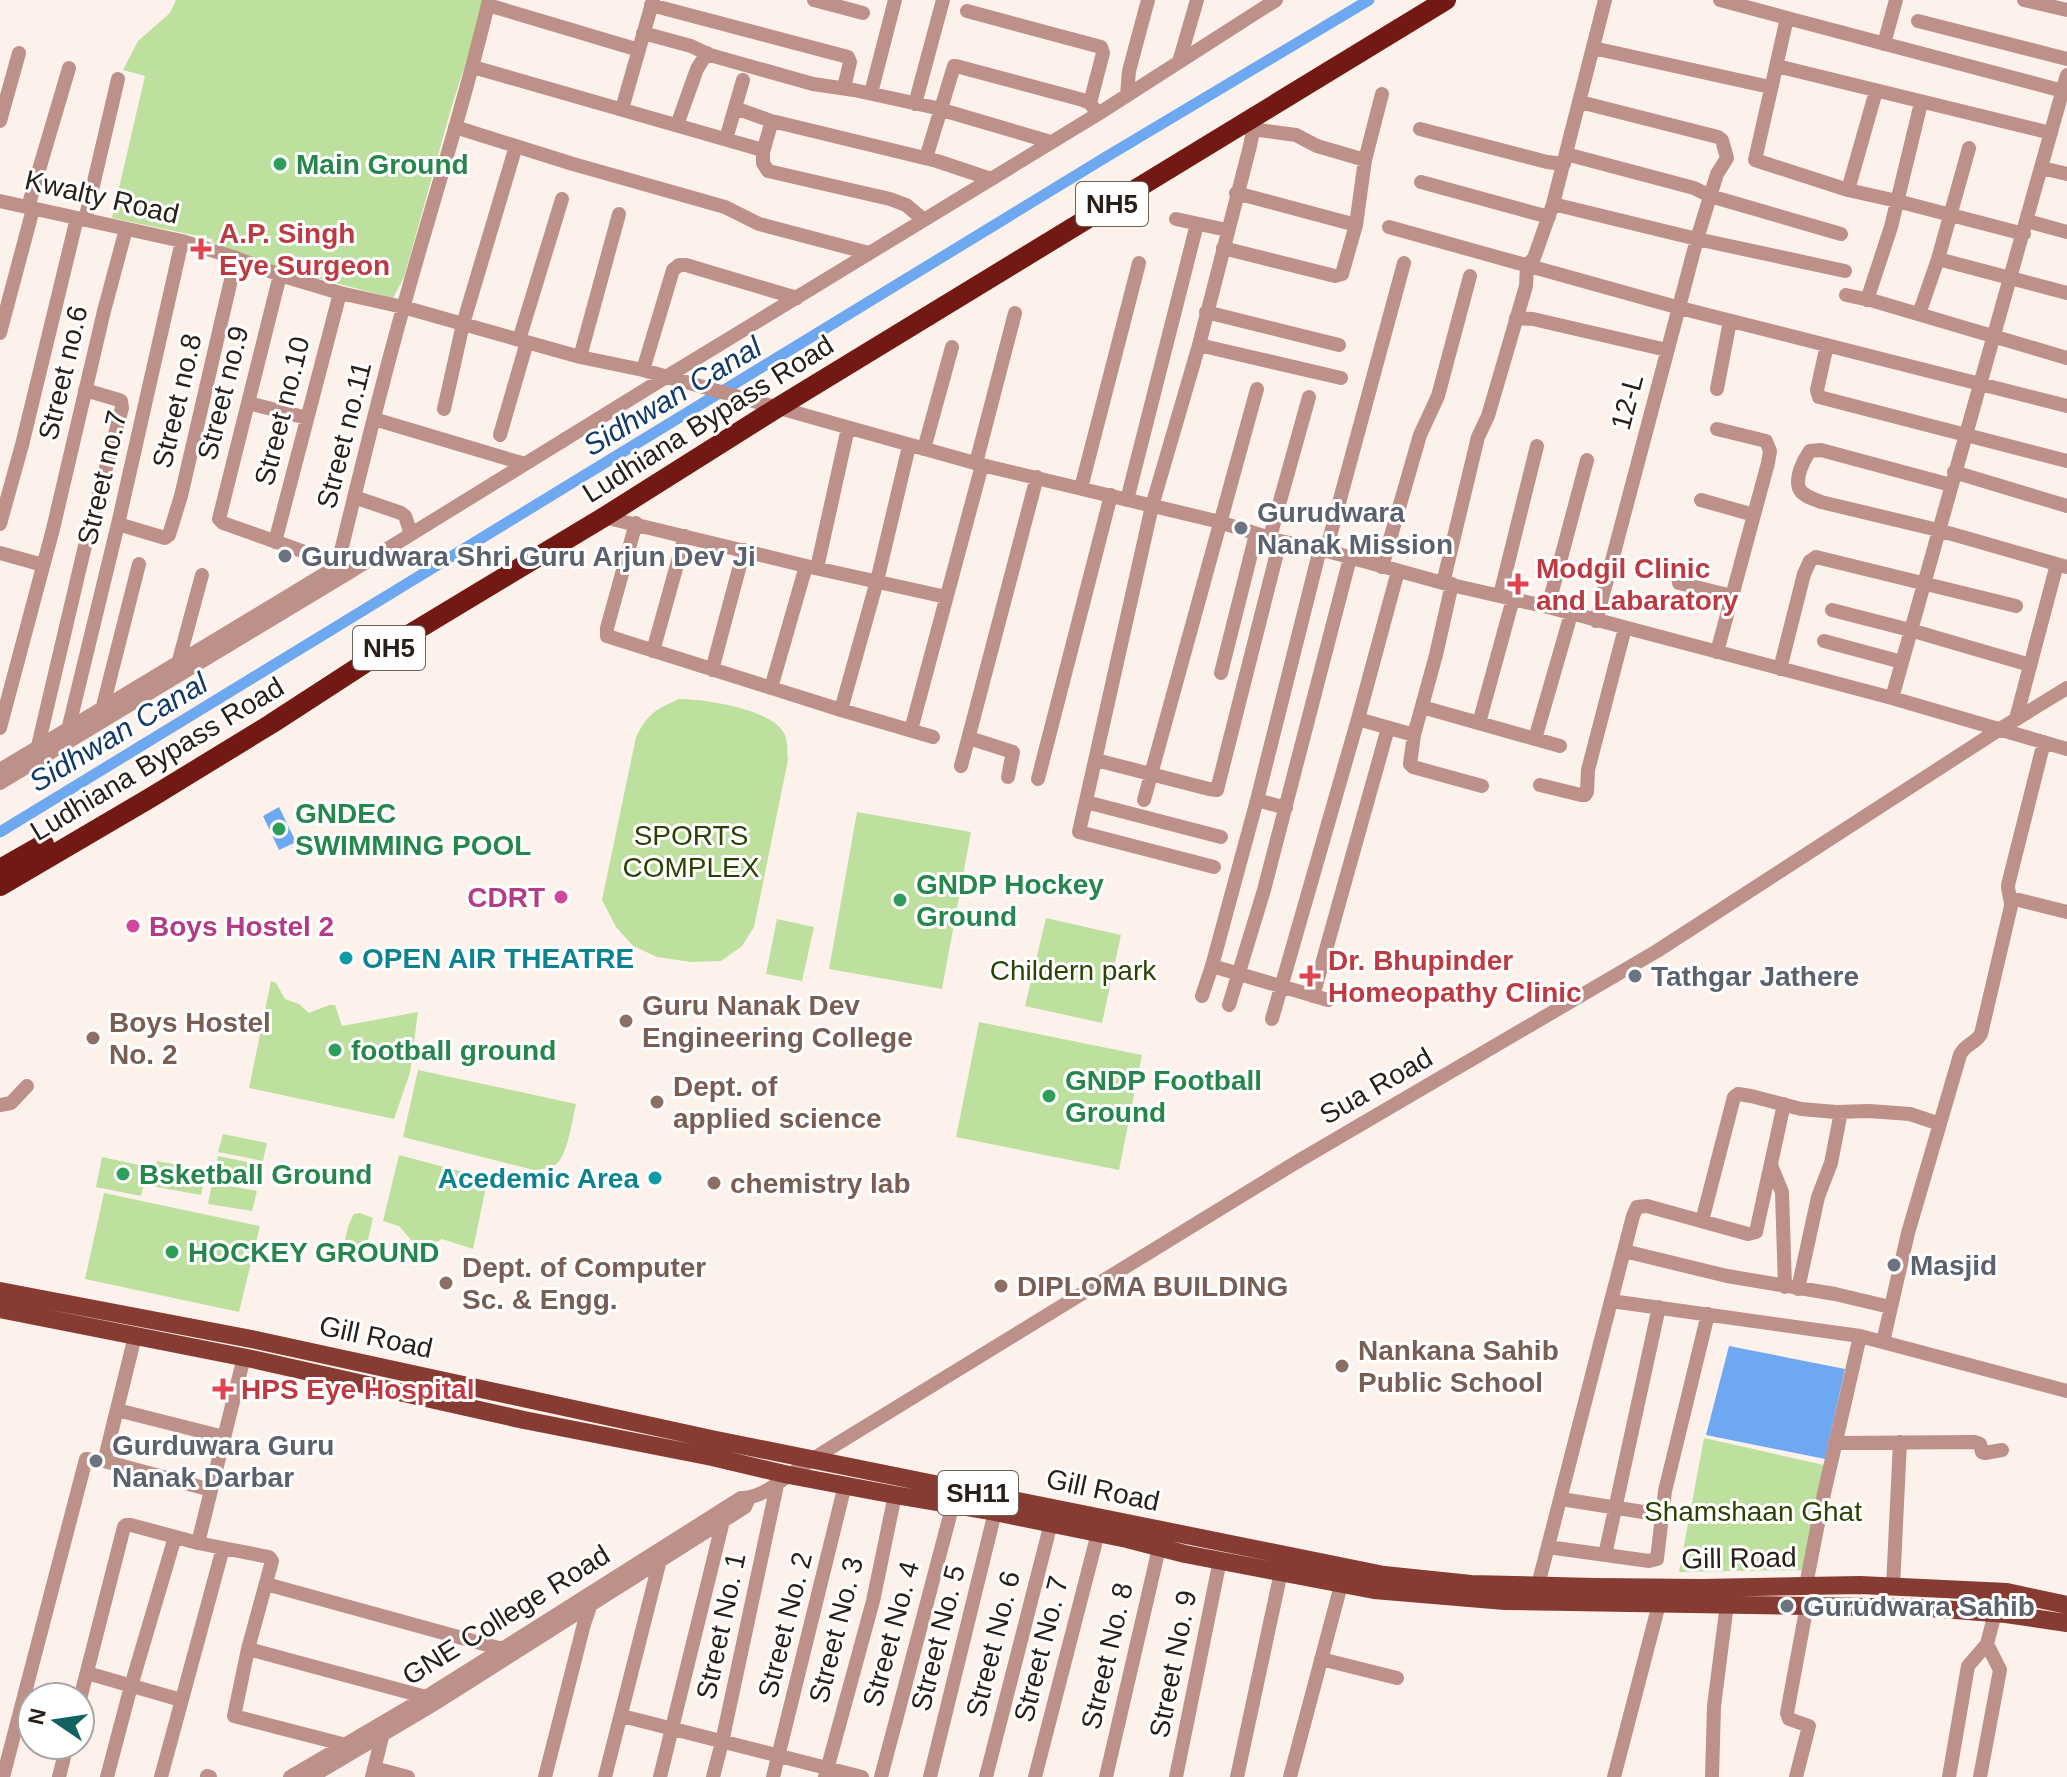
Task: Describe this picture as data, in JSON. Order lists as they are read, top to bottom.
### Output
{
  "streets": {
    "highway": ["NH5", "Ludhiana Bypass Road"],
    "main road": ["Gill Road", "SH11"],
    "street": [
      "Kwalty Road",
      "Street no.6",
      "Street no.9",
      "Street no.8",
      "12-L",
      "Street no.10",
      "Street no.11",
      "Street no.7",
      "Sua Road",
      "GNE College Road",
      "Street No. 2",
      "Street No. 1",
      "Street No. 3",
      "Street No. 4",
      "Street No. 5",
      "Street No. 6",
      "Street No. 7",
      "Street No. 8",
      "Street No. 9"
    ]
  },
  "crossings": [
    ["Kwalty Road", "Street no.6"],
    ["Kwalty Road", "Street no.9"],
    ["Kwalty Road", "Street no.8"],
    ["Kwalty Road", "12-L"],
    ["Kwalty Road", "Street no.10"],
    ["Kwalty Road", "Ludhiana Bypass Road"],
    ["Kwalty Road", "Street no.11"],
    ["Kwalty Road", "Street no.7"],
    ["Kwalty Road", "Sua Road"],
    ["Street no.9", "Street no.10"],
    ["Street no.8", "Street no.7"],
    ["Sua Road", "Gill Road"],
    ["Sua Road", "GNE College Road"],
    ["Sua Road", "Street No. 1"],
    ["Gill Road", "GNE College Road"],
    ["Gill Road", "Street No. 2"],
    ["Gill Road", "Street No. 1"],
    ["Gill Road", "Street No. 3"],
    ["Gill Road", "Street No. 4"],
    ["Gill Road", "Street No. 5"],
    ["Gill Road", "Street No. 6"],
    ["Gill Road", "Street No. 7"],
    ["Gill Road", "Street No. 8"],
    ["Gill Road", "Street No. 9"],
    ["GNE College Road", "Street No. 1"]
  ],
  "water": ["Sidhwan Canal"],
  "parks": ["SPORTS COMPLEX", "Childern park", "Shamshaan Ghat"],
  "places": {
    "other": [
      "Main Ground",
      "Gurudwara Nanak Mission",
      "Gurudwara Shri Guru Arjun Dev Ji",
      "GNDEC SWIMMING POOL",
      "CDRT",
      "GNDP Hockey Ground",
      "Boys Hostel 2",
      "OPEN AIR THEATRE",
      "Tathgar Jathere",
      "Guru Nanak Dev Engineering College",
      "Boys Hostel No. 2",
      "football ground",
      "GNDP Football Ground",
      "Dept. of applied science",
      "Bsketball Ground",
      "Acedemic Area",
      "chemistry lab",
      "HOCKEY GROUND",
      "Masjid",
      "Dept. of Computer Sc. & Engg.",
      "DIPLOMA BUILDING",
      "Nankana Sahib Public School",
      "Gurduwara Guru Nanak Darbar",
      "Gurudwara Sahib"
    ],
    "health": [
      "A.P. Singh Eye Surgeon",
      "Modgil Clinic and Labaratory",
      "Dr. Bhupinder Homeopathy Clinic",
      "HPS Eye Hospital"
    ]
  },
  "north": "left"
}
